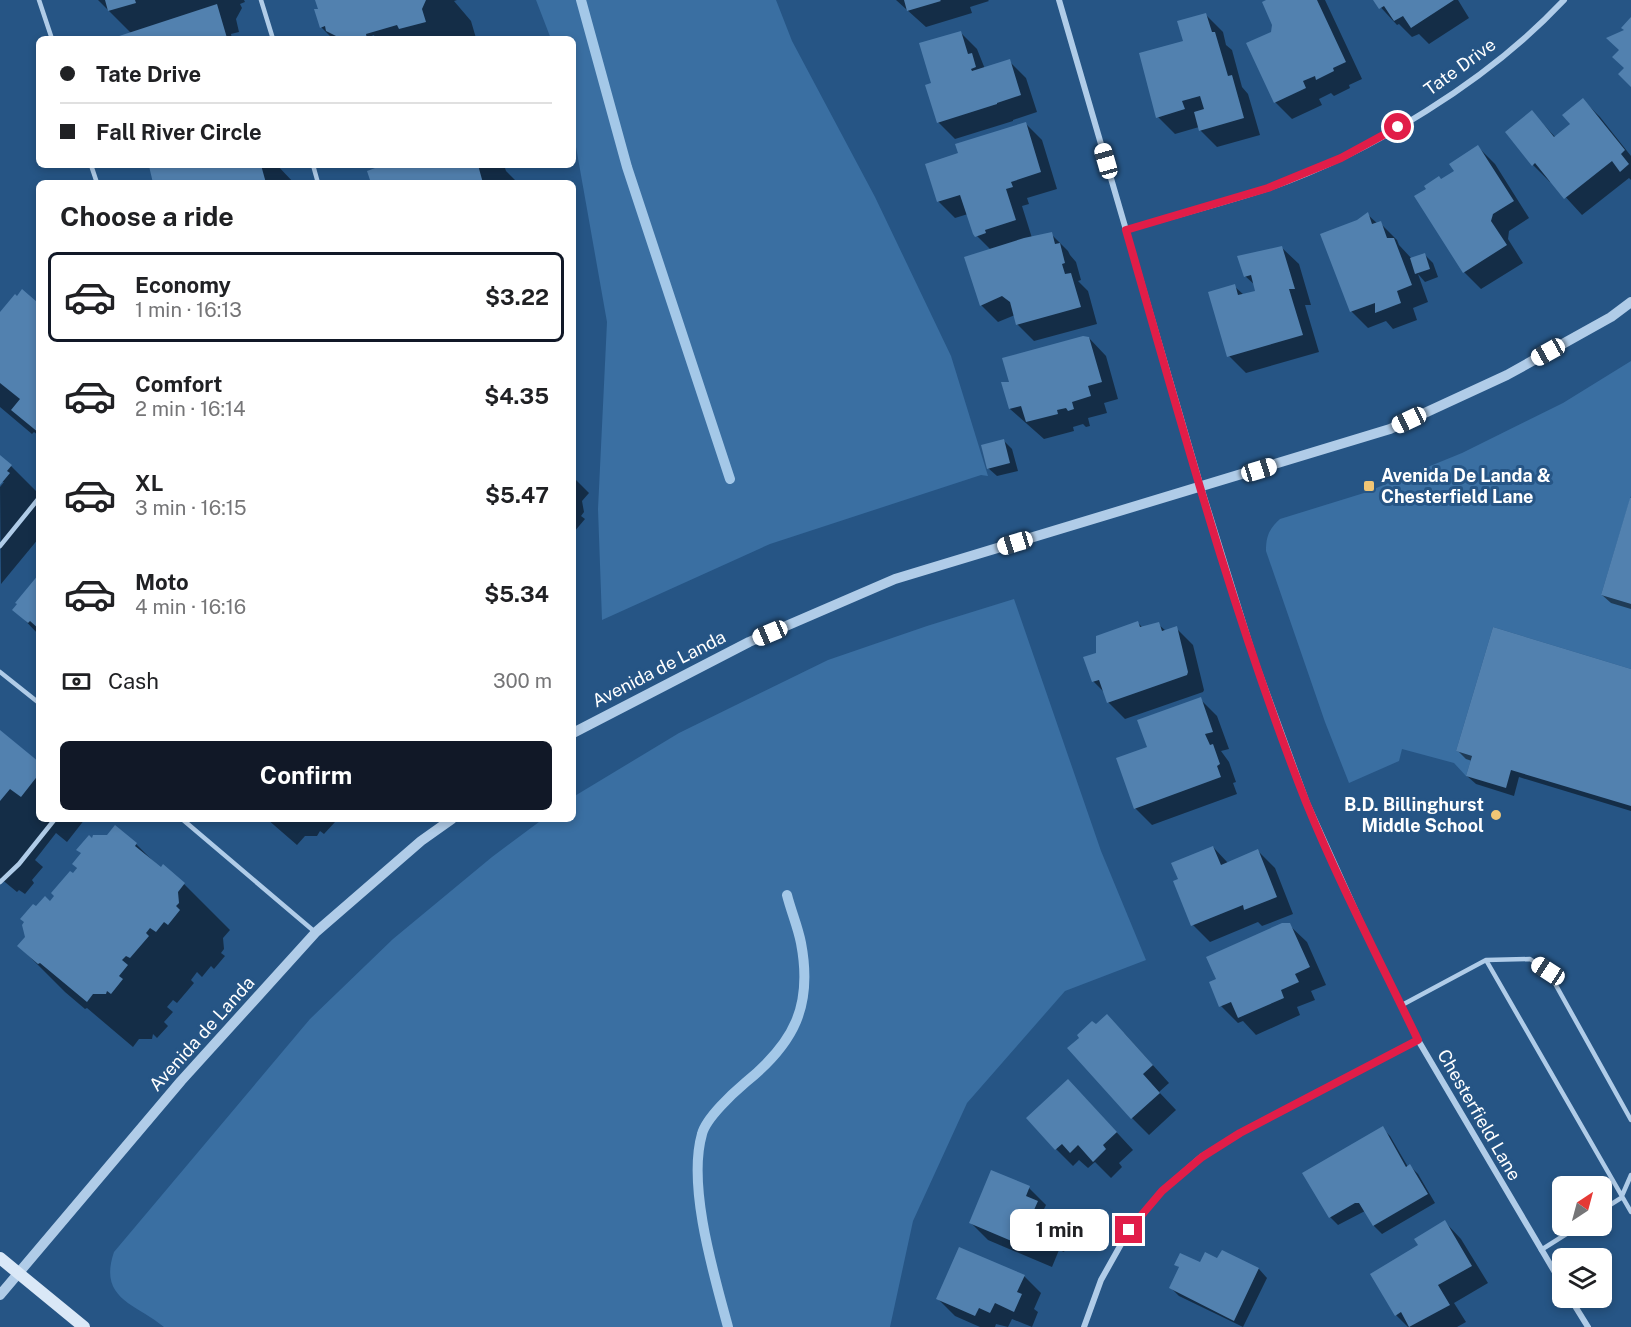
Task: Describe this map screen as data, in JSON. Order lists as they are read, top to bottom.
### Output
{
  "streets": {
    "street": ["Tate Drive", "Avenida de Landa", "Chesterfield Lane"]
  },
  "crossings": [
    ["Tate Drive", "Chesterfield Lane"],
    ["Avenida de Landa", "Chesterfield Lane"]
  ],
  "places": {
    "transit": ["Avenida De Landa & Chesterfield Lane"],
    "other": ["B.D. Billinghurst Middle School"]
  },
  "north": "top right",
  "page": {
    "banner": ["Tate Drive", "Fall River Circle"],
    "heading": "Choose a ride",
    "list": [
      {
        "name": "Economy",
        "note": "1 min · 16:13",
        "value": "$3.22"
      },
      {
        "name": "Comfort",
        "note": "2 min · 16:14",
        "value": "$4.35"
      },
      {
        "name": "XL",
        "note": "3 min · 16:15",
        "value": "$5.47"
      },
      {
        "name": "Moto",
        "note": "4 min · 16:16",
        "value": "$5.34"
      }
    ],
    "pay": ["Cash", "300 m"],
    "buttons": "Confirm",
    "bubble": "1 min"
  }
}
